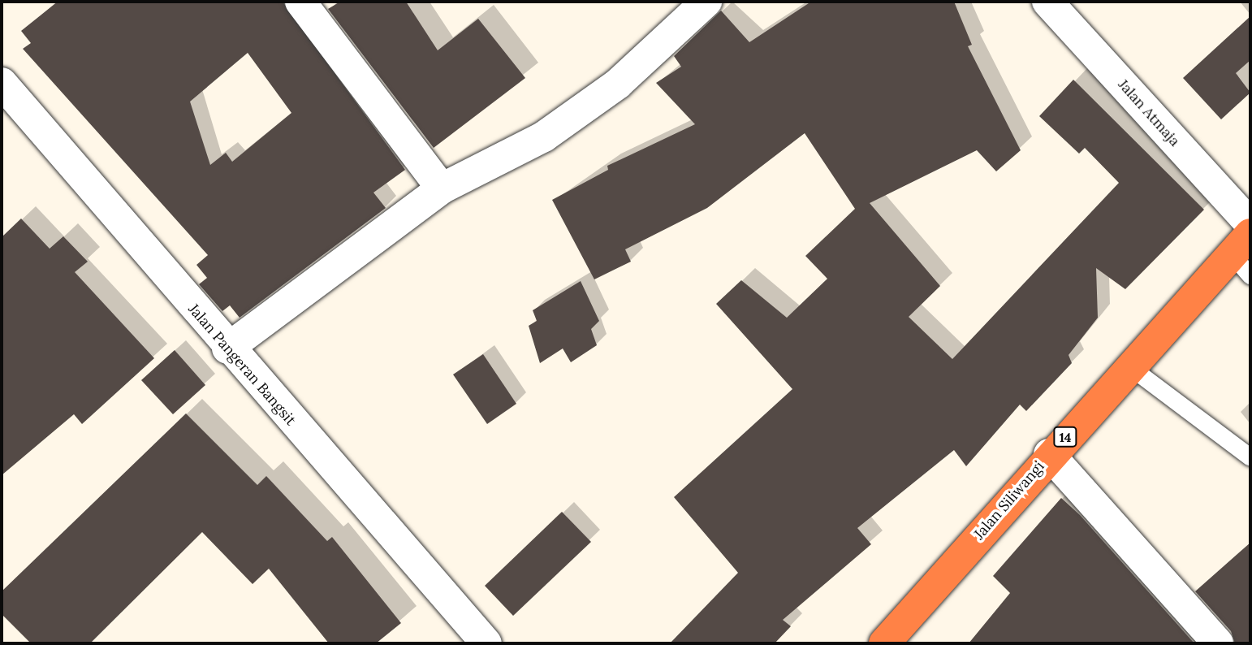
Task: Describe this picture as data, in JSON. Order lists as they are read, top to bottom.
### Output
{
  "streets": {
    "highway": ["14", "Jalan Siliwangi"],
    "street": ["Jalan Atmaja", "Jalan Pangeran Bangsit"]
  }
}
